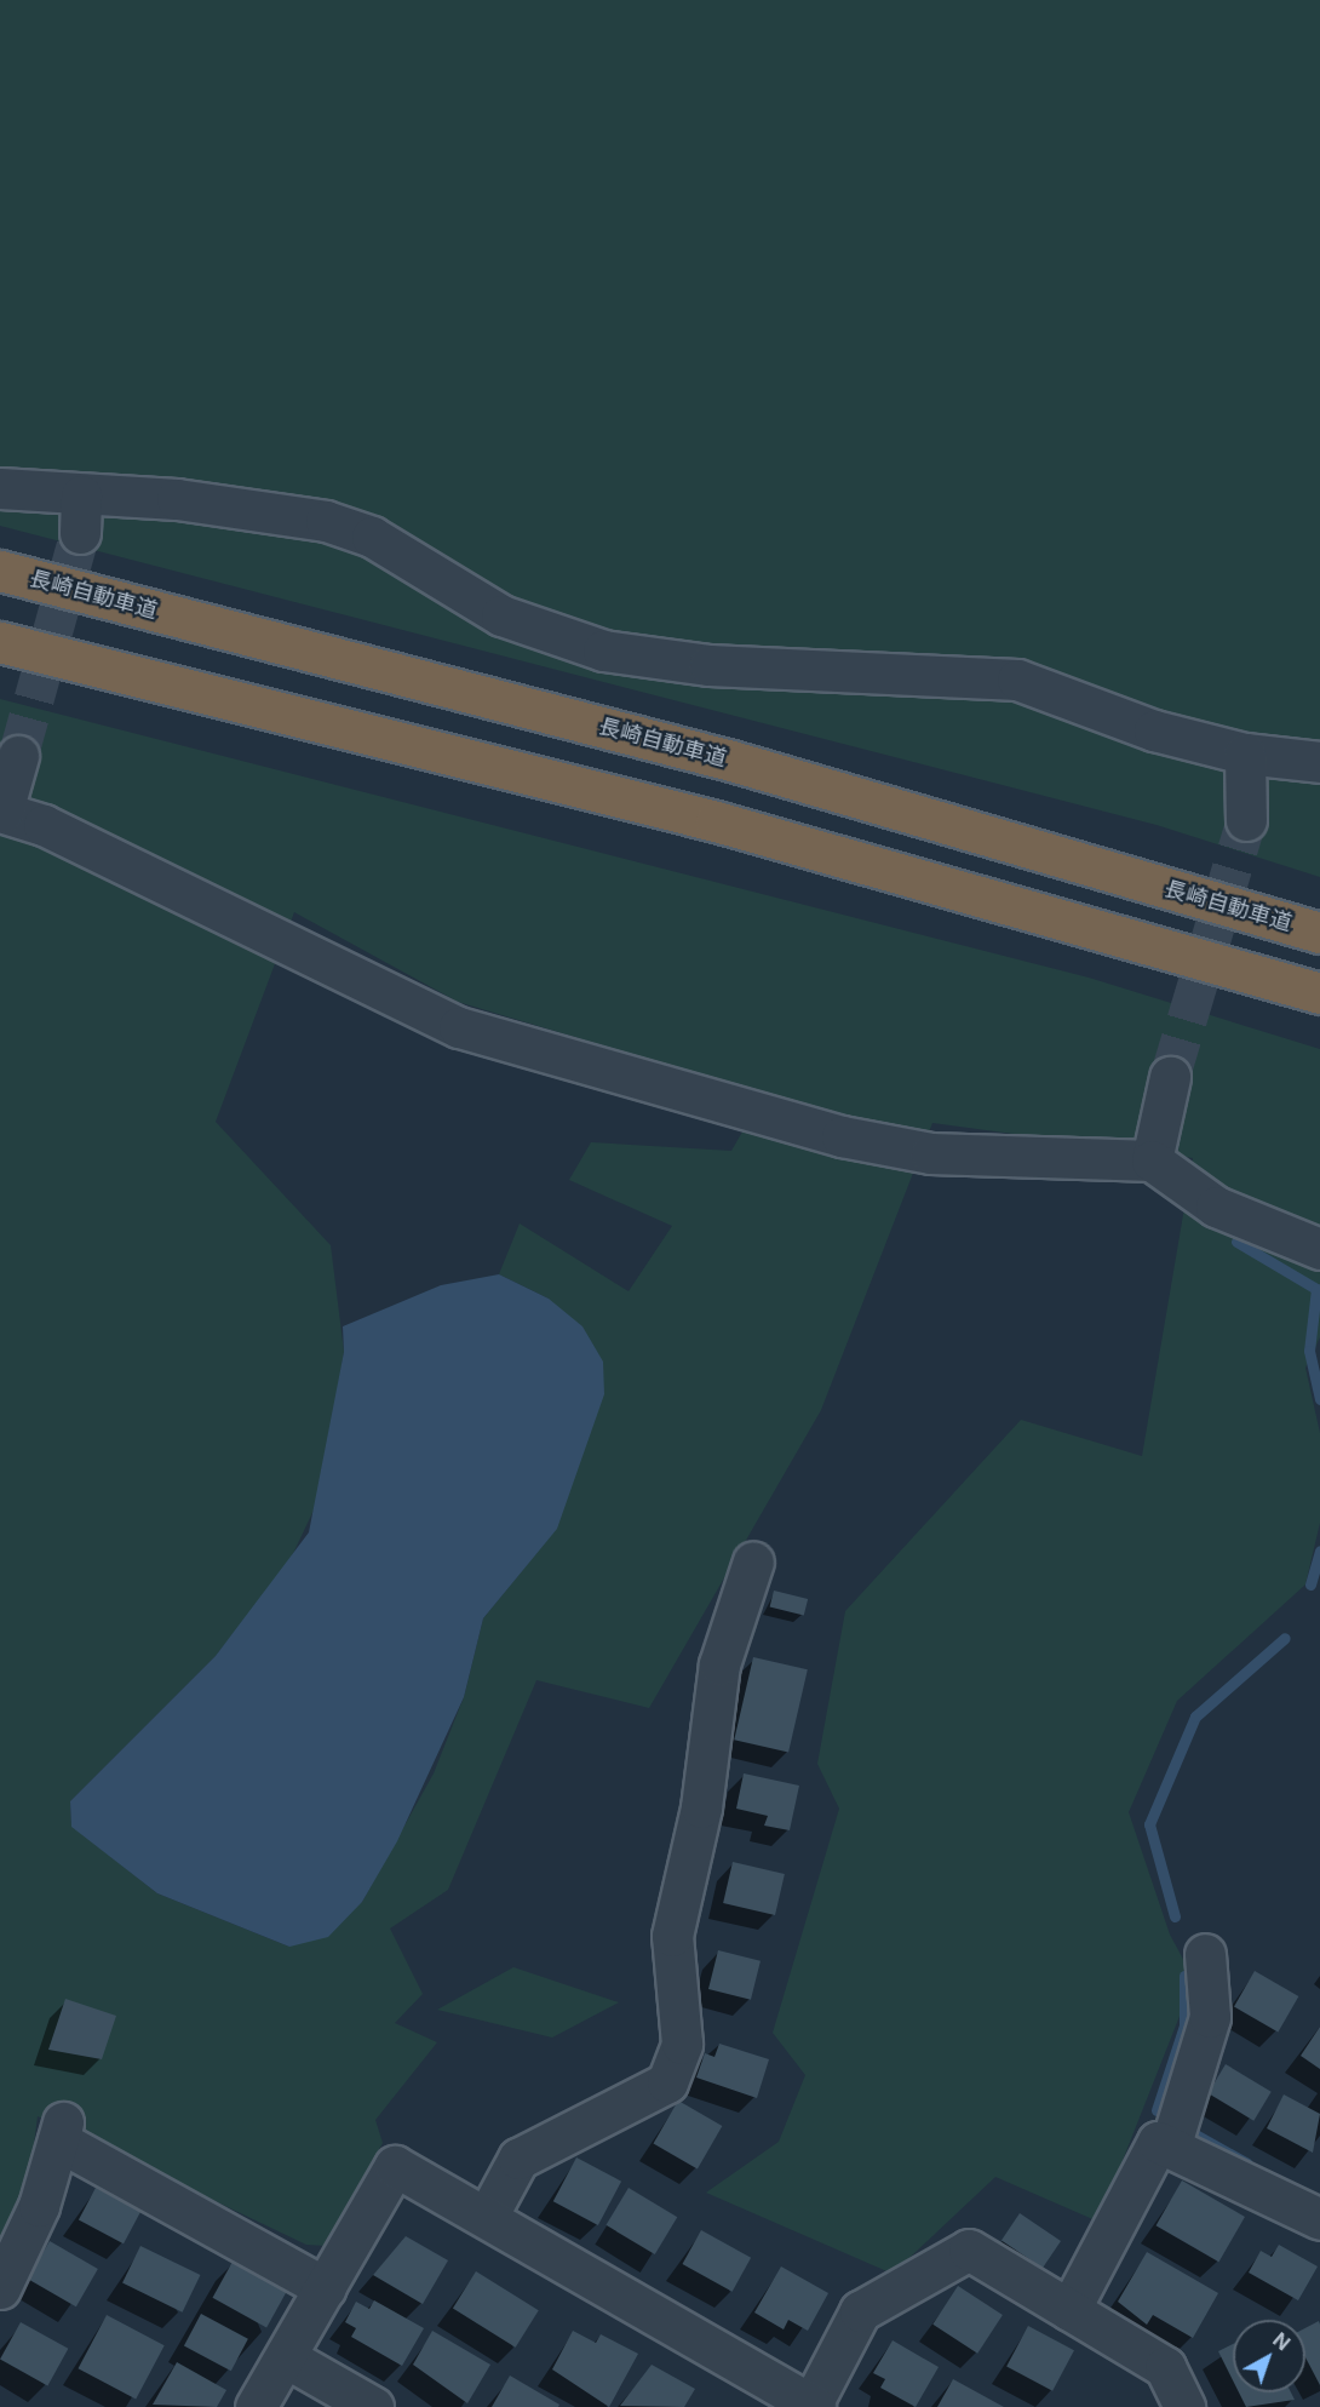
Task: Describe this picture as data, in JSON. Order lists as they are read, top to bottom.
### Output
{
  "streets": {
    "highway": ["長崎自動車道"]
  },
  "north": "top right"
}
